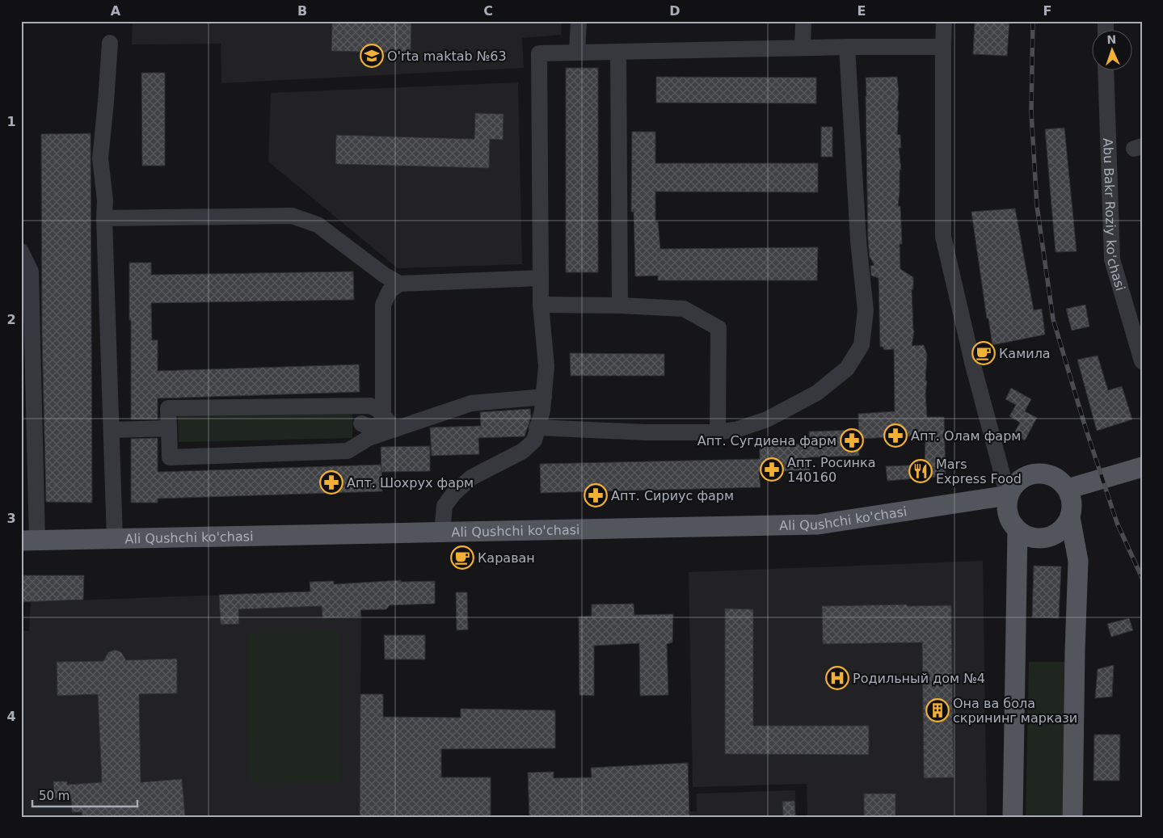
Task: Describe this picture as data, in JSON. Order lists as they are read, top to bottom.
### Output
{
  "streets": {
    "main road": ["Ali Qushchi ko'chasi"],
    "street": ["Abu Bakr Roziy ko'chasi"]
  },
  "places": {
    "school or university": ["O'rta maktab №63"],
    "cafe": ["Камила", "Караван"],
    "pharmacy": [
      "Апт. Олам фарм",
      "Апт. Сугдиена фарм",
      "Апт. Росинка 140160",
      "Апт. Шохрух фарм",
      "Апт. Сириус фарм"
    ],
    "restaurant": ["Mars Express Food"],
    "hospital": ["Родильный дом №4"],
    "building": ["Она ва бола скрининг маркази"]
  },
  "scale_bar": "50 m",
  "north": "top",
  "grid": {
    "columns": [
      "A",
      "B",
      "C",
      "D",
      "E",
      "F"
    ],
    "rows": [
      "1",
      "2",
      "3",
      "4"
    ]
  }
}
